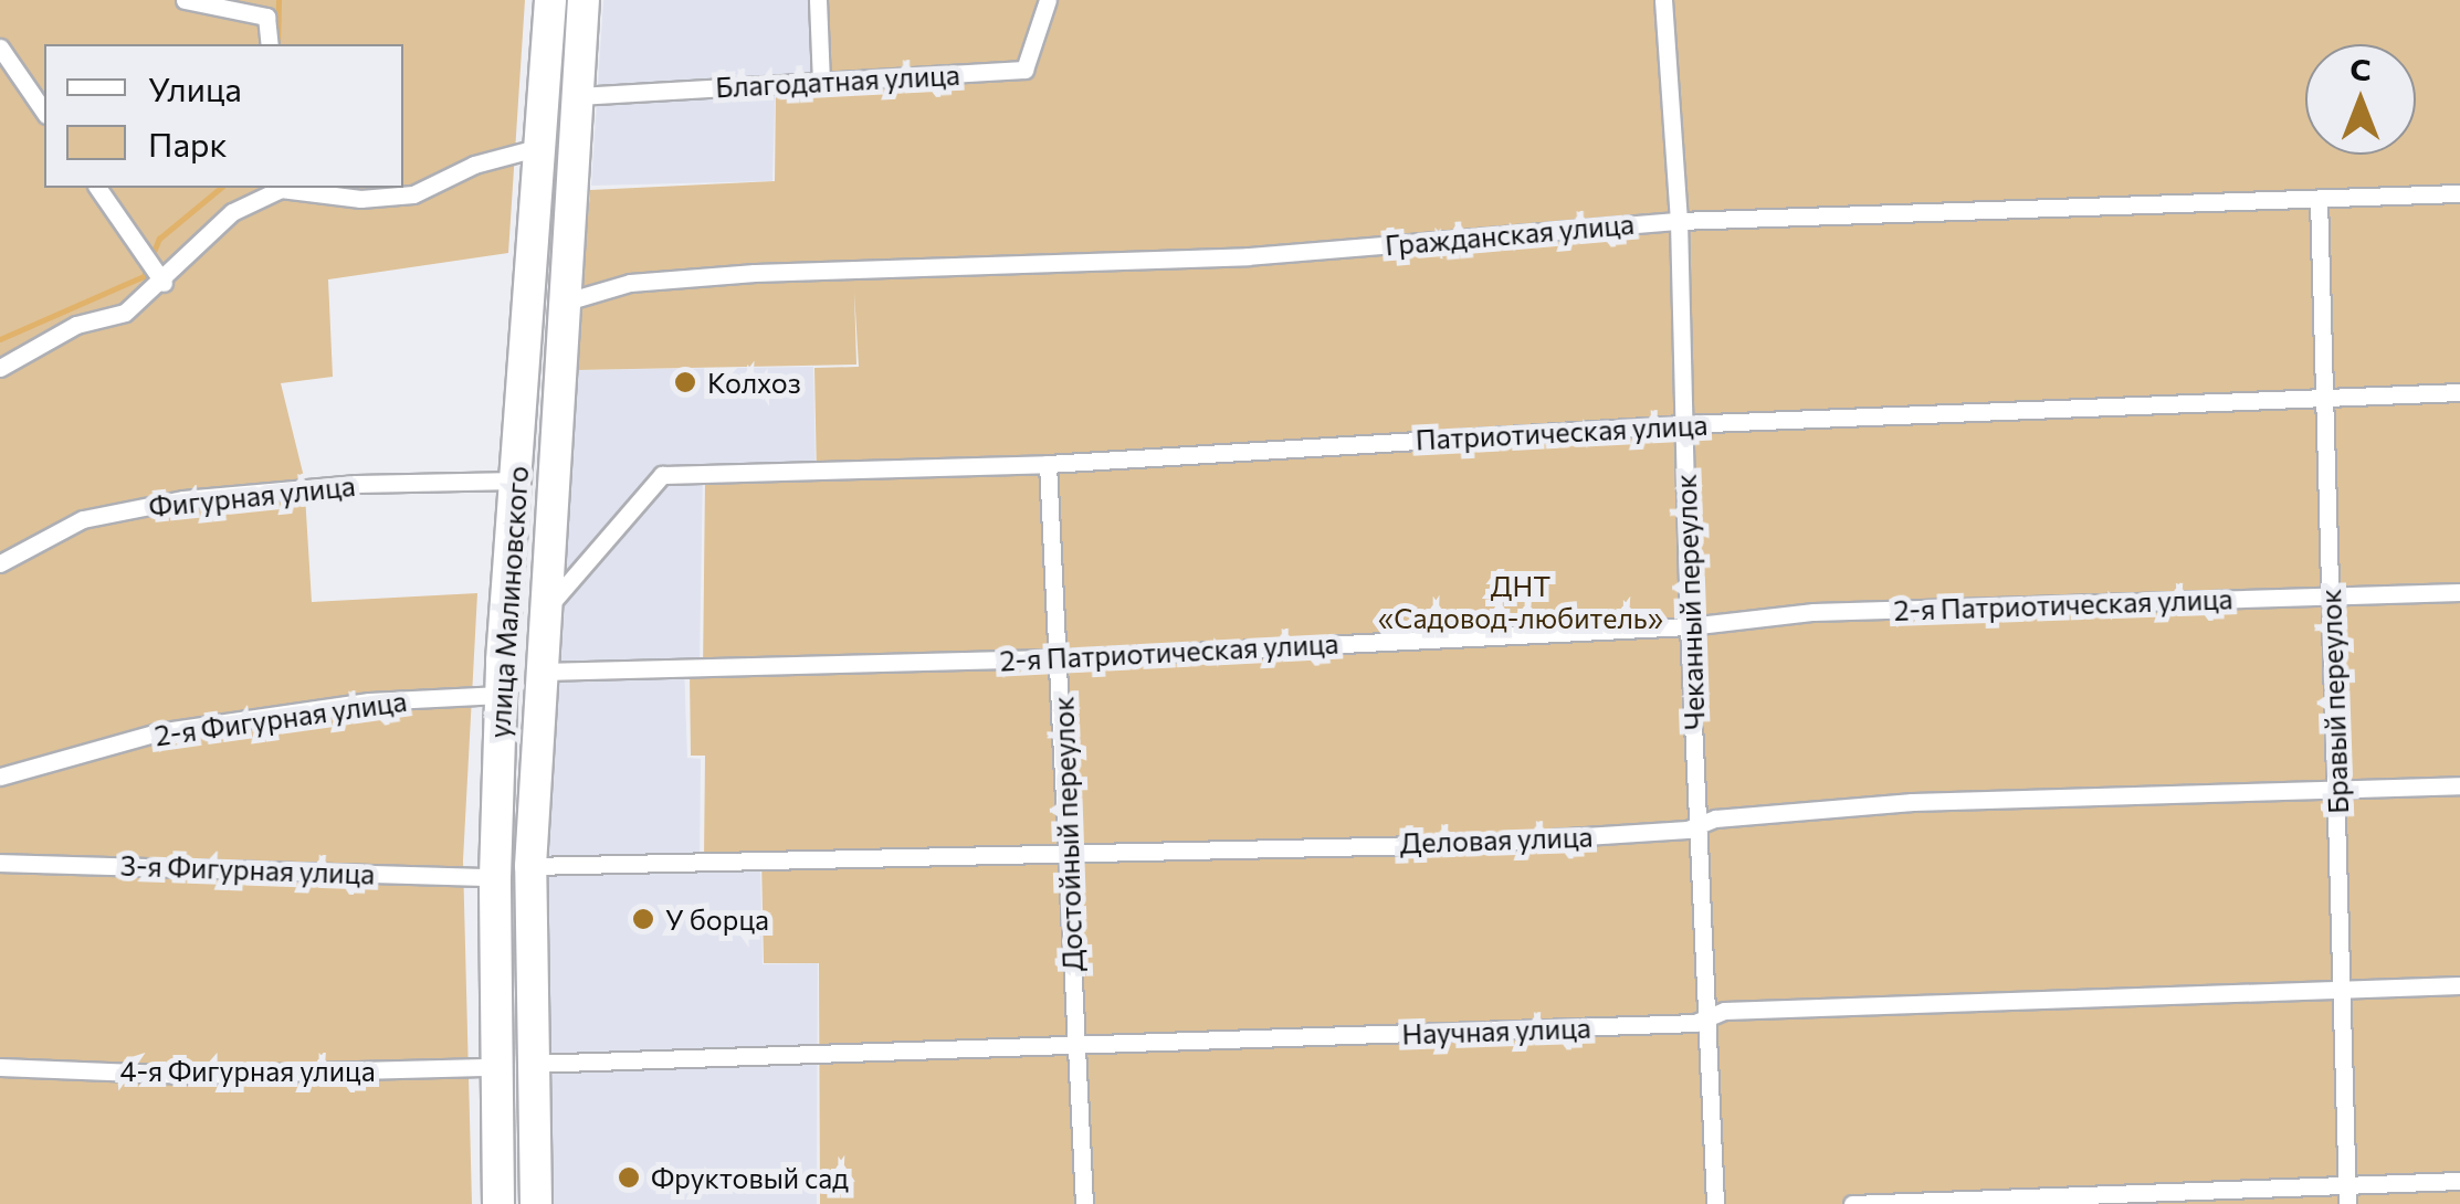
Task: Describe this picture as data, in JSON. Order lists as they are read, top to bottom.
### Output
{
  "streets": {
    "highway": ["улица Малиновского"],
    "street": [
      "Благодатная улица",
      "Гражданская улица",
      "Патриотическая улица",
      "Фигурная улица",
      "Чеканный переулок",
      "2-я Патриотическая улица",
      "Бравый переулок",
      "2-я Фигурная улица",
      "Достойный переулок",
      "Деловая улица",
      "3-я Фигурная улица",
      "Научная улица",
      "4-я Фигурная улица"
    ]
  },
  "crossings": [
    ["Благодатная улица", "улица Малиновского"],
    ["Гражданская улица", "улица Малиновского"],
    ["Гражданская улица", "Чеканный переулок"],
    ["Гражданская улица", "Бравый переулок"],
    ["Патриотическая улица", "улица Малиновского"],
    ["Патриотическая улица", "Чеканный переулок"],
    ["Патриотическая улица", "Бравый переулок"],
    ["Патриотическая улица", "Достойный переулок"],
    ["Фигурная улица", "улица Малиновского"],
    ["улица Малиновского", "2-я Патриотическая улица"],
    ["улица Малиновского", "2-я Фигурная улица"],
    ["улица Малиновского", "Деловая улица"],
    ["улица Малиновского", "3-я Фигурная улица"],
    ["улица Малиновского", "Научная улица"],
    ["улица Малиновского", "4-я Фигурная улица"],
    ["Чеканный переулок", "2-я Патриотическая улица"],
    ["Чеканный переулок", "Деловая улица"],
    ["Чеканный переулок", "Научная улица"],
    ["2-я Патриотическая улица", "Бравый переулок"],
    ["2-я Патриотическая улица", "Достойный переулок"],
    ["Бравый переулок", "Деловая улица"],
    ["Бравый переулок", "Научная улица"],
    ["Достойный переулок", "Деловая улица"],
    ["Достойный переулок", "Научная улица"]
  ],
  "parks": ["ДНТ «Садовод-любитель»"],
  "places": ["Колхоз", "У борца", "Фруктовый сад"],
  "legend": ["Улица", "Парк"],
  "north": "top"
}
